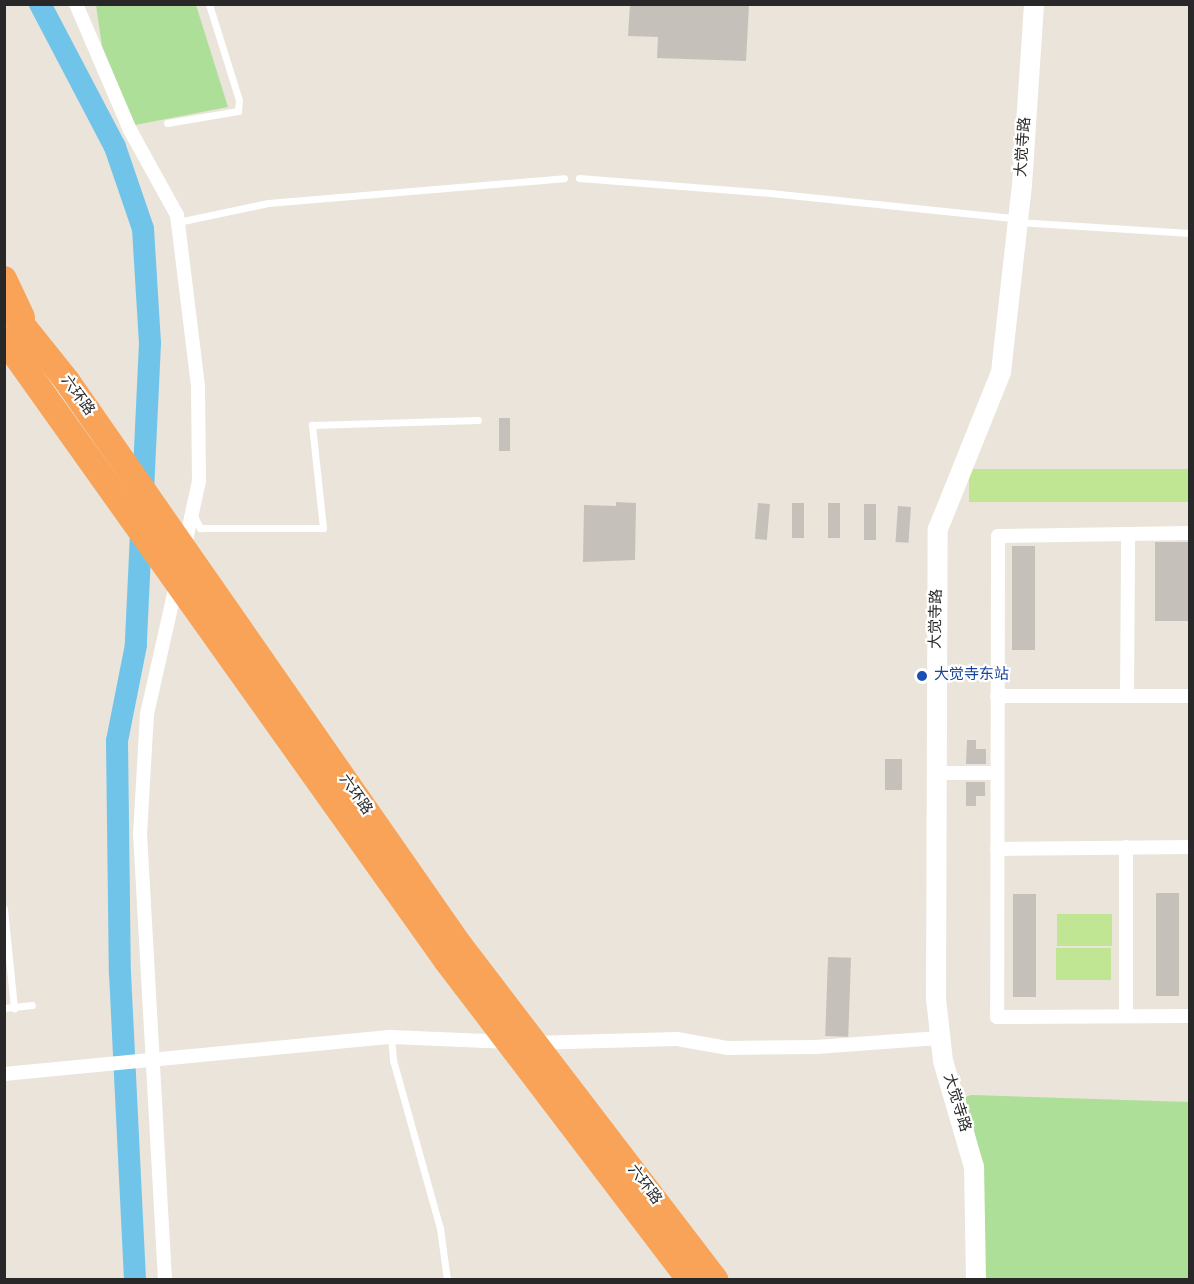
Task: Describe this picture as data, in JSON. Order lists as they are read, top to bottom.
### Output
{
  "streets": {
    "highway": ["六环路"],
    "main road": ["大觉寺路"]
  },
  "places": ["大觉寺东站"]
}
